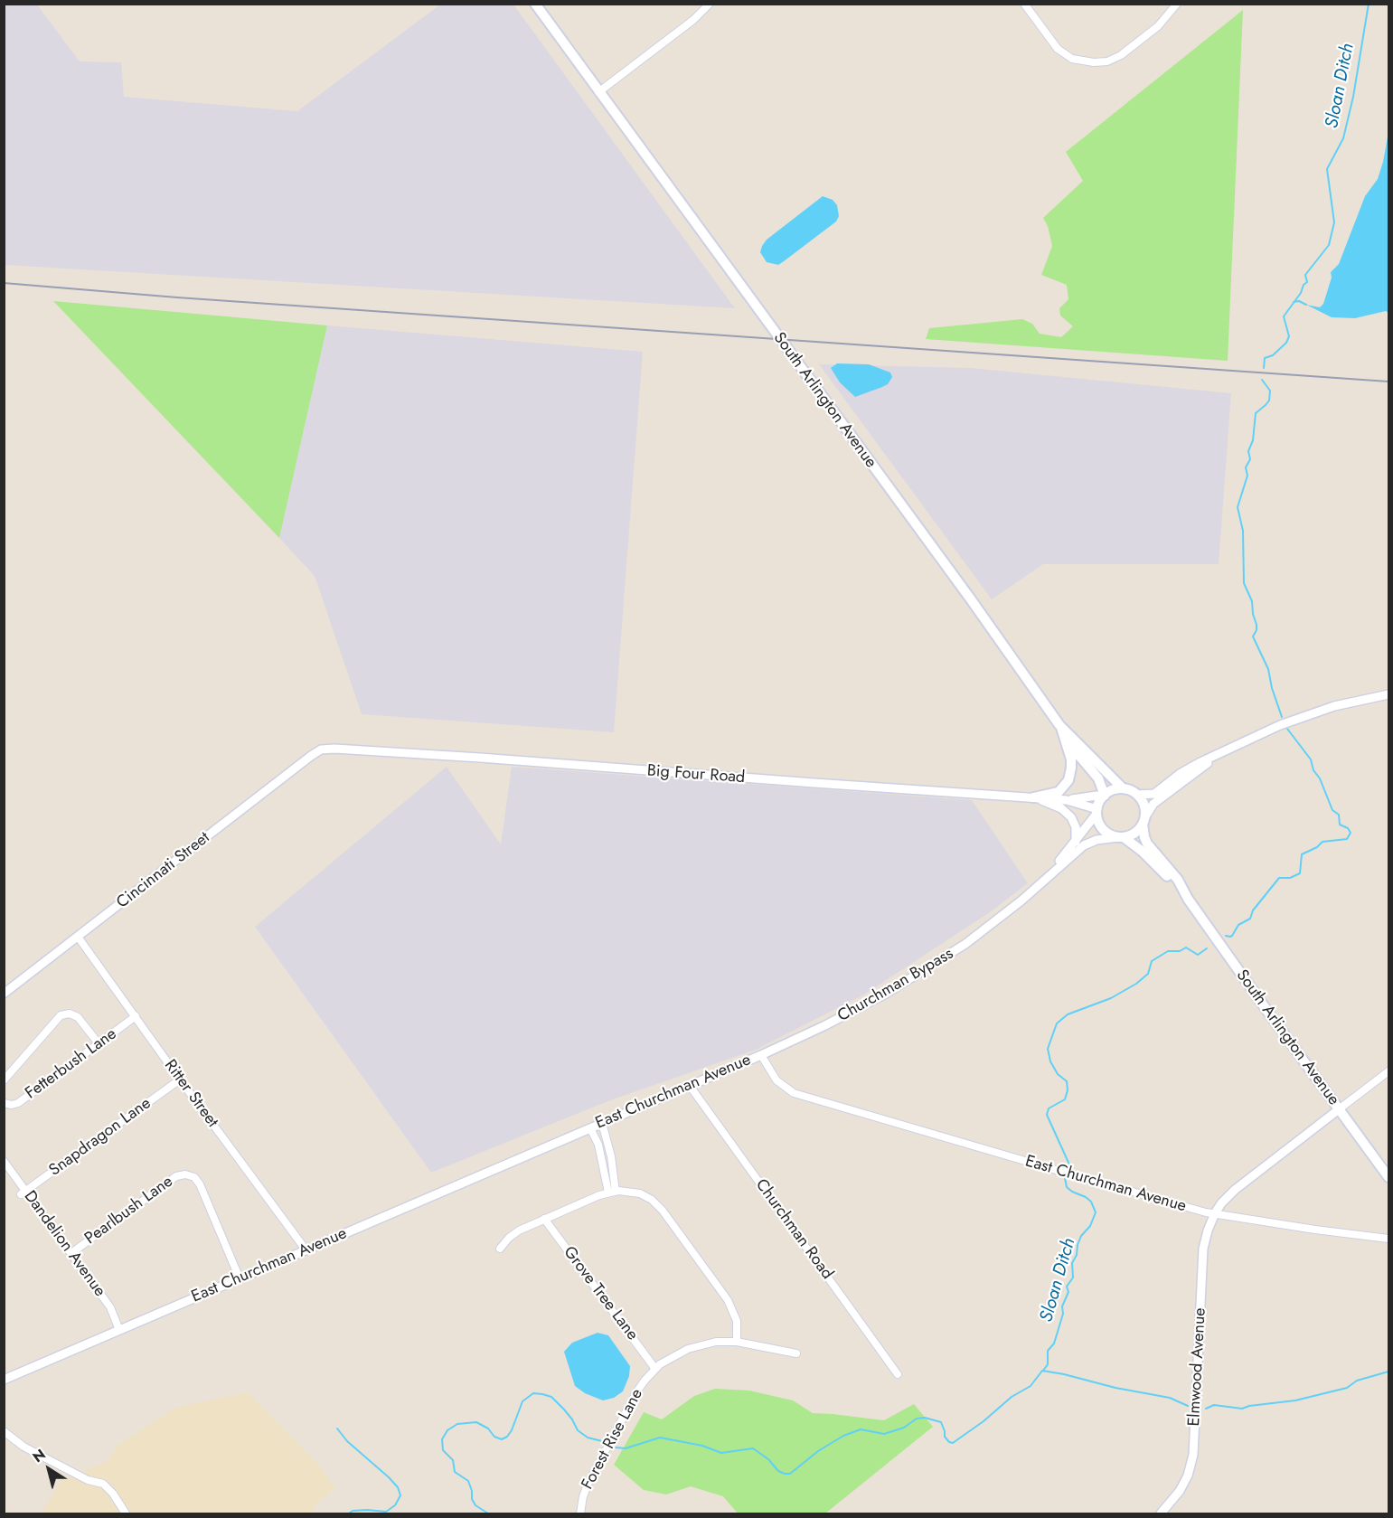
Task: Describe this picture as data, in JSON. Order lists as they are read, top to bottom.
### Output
{
  "streets": {
    "main road": ["South Arlington Avenue"],
    "street": [
      "Big Four Road",
      "Cincinnati Street",
      "Churchman Bypass",
      "Fetterbush Lane",
      "East Churchman Avenue",
      "Ritter Street",
      "Snapdragon Lane",
      "Pearlbush Lane",
      "Churchman Road",
      "Dandelion Avenue",
      "Grove Tree Lane",
      "Elmwood Avenue",
      "Forest Rise Lane"
    ]
  },
  "crossings": [
    ["South Arlington Avenue", "Big Four Road"],
    ["South Arlington Avenue", "Churchman Bypass"],
    ["South Arlington Avenue", "Elmwood Avenue"],
    ["Big Four Road", "Cincinnati Street"],
    ["Big Four Road", "Churchman Bypass"],
    ["Cincinnati Street", "Ritter Street"],
    ["Churchman Bypass", "East Churchman Avenue"],
    ["Fetterbush Lane", "Ritter Street"],
    ["East Churchman Avenue", "Ritter Street"],
    ["East Churchman Avenue", "Pearlbush Lane"],
    ["East Churchman Avenue", "Churchman Road"],
    ["East Churchman Avenue", "Dandelion Avenue"],
    ["East Churchman Avenue", "Elmwood Avenue"],
    ["Ritter Street", "Snapdragon Lane"],
    ["Snapdragon Lane", "Dandelion Avenue"],
    ["Pearlbush Lane", "Dandelion Avenue"],
    ["Grove Tree Lane", "Forest Rise Lane"]
  ],
  "water": ["Sloan Ditch"],
  "north": "top left"
}
